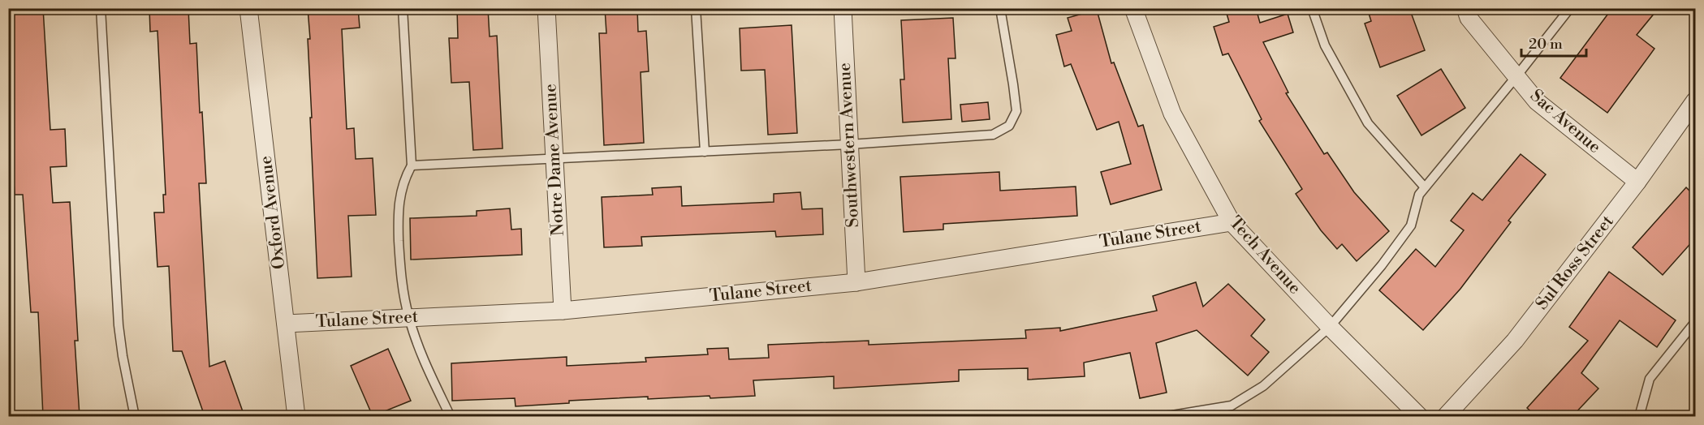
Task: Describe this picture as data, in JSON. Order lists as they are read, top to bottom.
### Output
{
  "streets": {
    "street": [
      "Sac Avenue",
      "Southwestern Avenue",
      "Notre Dame Avenue",
      "Oxford Avenue",
      "Tulane Street",
      "Tech Avenue",
      "Sul Ross Street"
    ]
  },
  "crossings": [
    ["Sac Avenue", "Sul Ross Street"],
    ["Southwestern Avenue", "Tulane Street"],
    ["Notre Dame Avenue", "Tulane Street"],
    ["Oxford Avenue", "Tulane Street"],
    ["Tulane Street", "Tech Avenue"]
  ],
  "scale_bar": "20 m"
}
